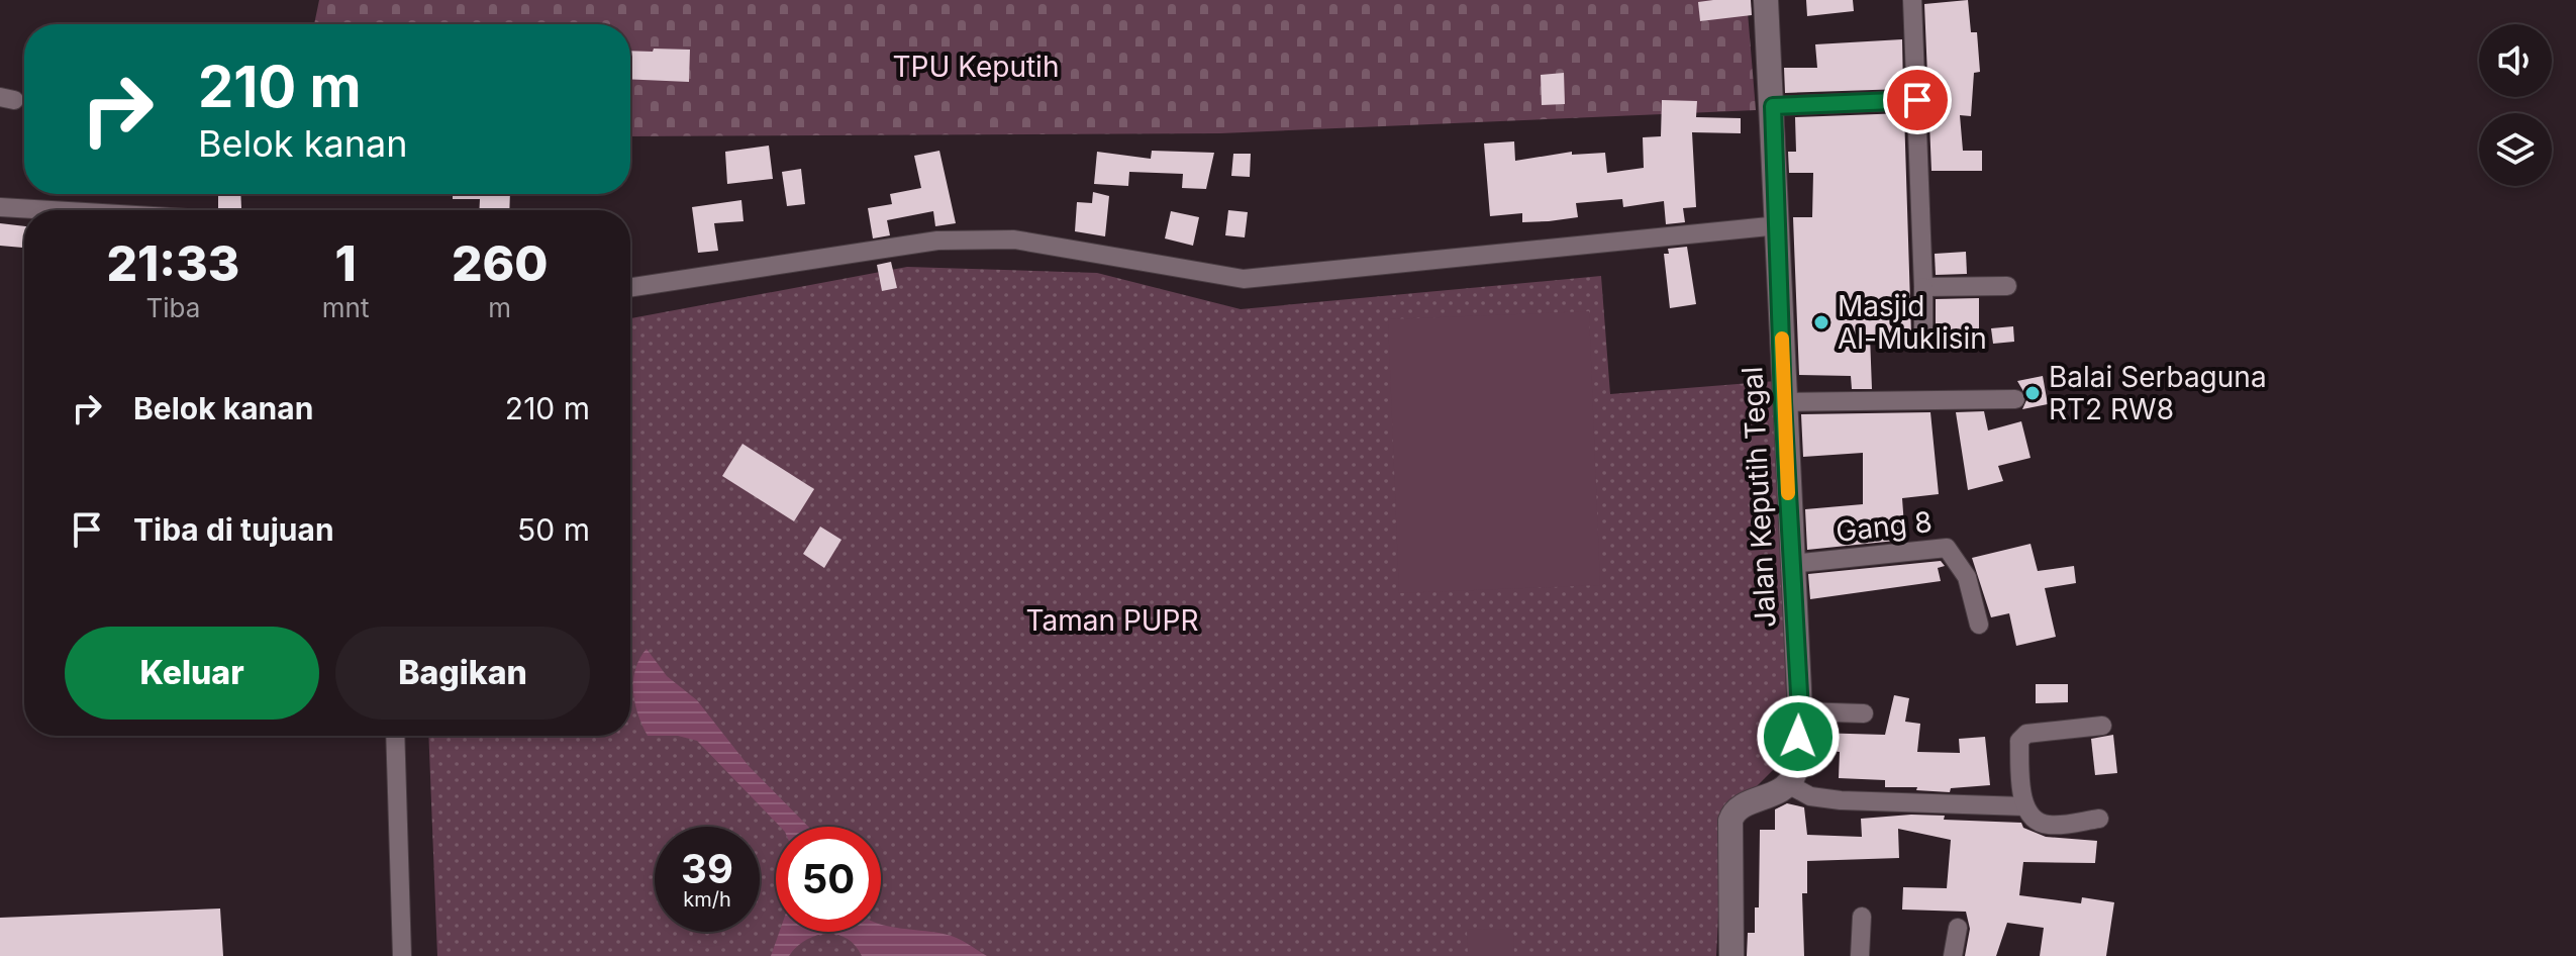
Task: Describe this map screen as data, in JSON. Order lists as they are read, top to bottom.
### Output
{
  "streets": {
    "main road": ["Jalan Keputih Tegal"],
    "street": ["Gang 8"]
  },
  "crossings": [
    ["Jalan Keputih Tegal", "Gang 8"]
  ],
  "parks": ["TPU Keputih", "Taman PUPR"],
  "places": ["Masjid Al-Muklisin", "Balai Serbaguna RT2 RW8"],
  "page": {
    "turn": ["210 m", "Belok kanan"],
    "eta": [
      "21:33",
      "Tiba",
      "1",
      "mnt",
      "260",
      "m"
    ],
    "list": [
      {
        "name": "Belok kanan",
        "value": "210 m"
      },
      {
        "name": "Tiba di tujuan",
        "value": "50 m"
      }
    ],
    "buttons": ["Keluar", "Bagikan"],
    "speed": "39 km/h",
    "limit": "50"
  }
}
